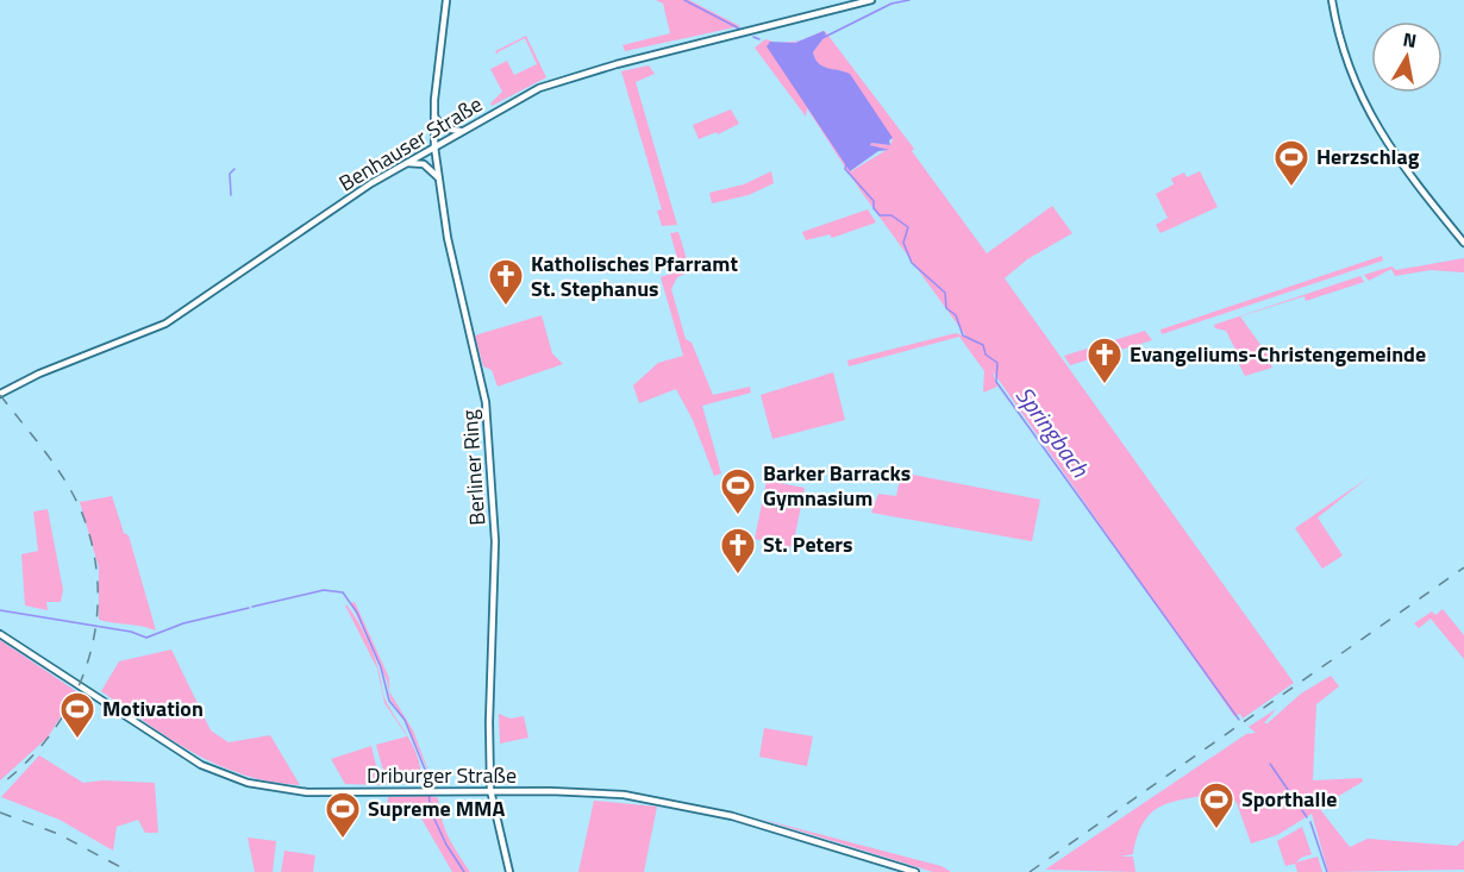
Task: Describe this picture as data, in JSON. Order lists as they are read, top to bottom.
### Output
{
  "streets": {
    "main road": ["Benhauser Straße", "Berliner Ring", "Driburger Straße"]
  },
  "crossings": [
    ["Benhauser Straße", "Berliner Ring"],
    ["Berliner Ring", "Driburger Straße"]
  ],
  "water": ["Springbach"],
  "places": {
    "sports": [
      "Herzschlag",
      "Barker Barracks Gymnasium",
      "Motivation",
      "Sporthalle",
      "Supreme MMA"
    ],
    "church": ["Katholisches Pfarramt St. Stephanus", "Evangeliums-Christengemeinde", "St. Peters"]
  },
  "north": "top"
}
